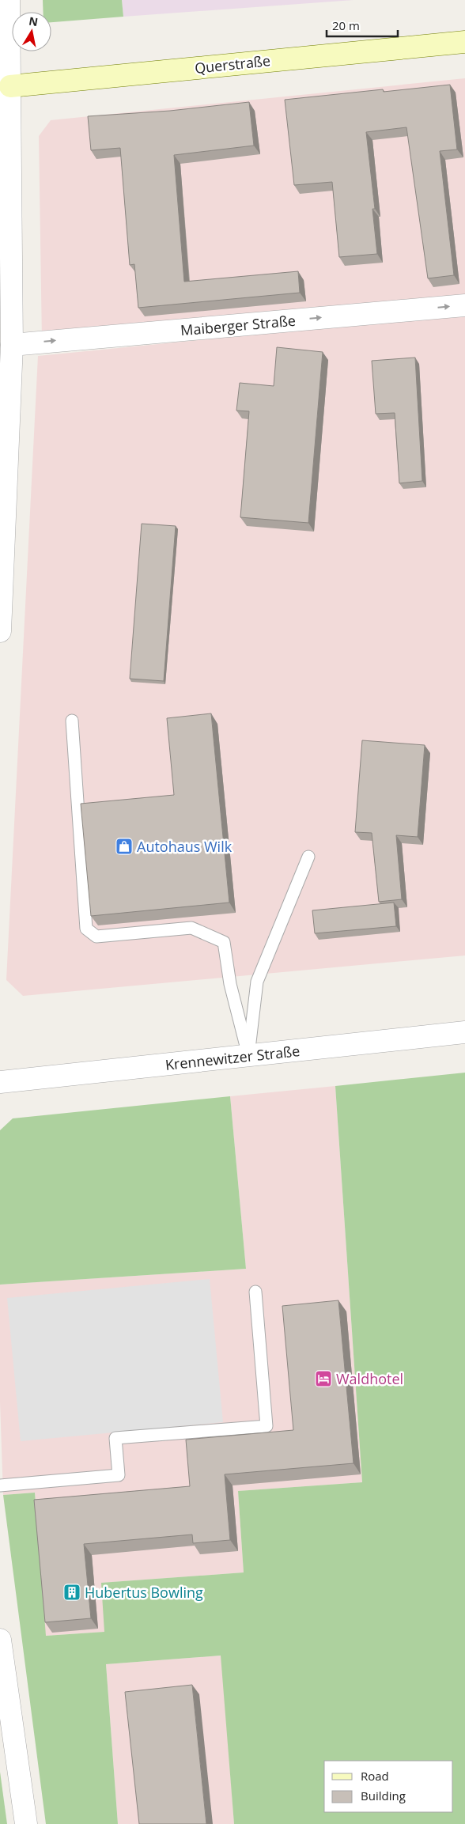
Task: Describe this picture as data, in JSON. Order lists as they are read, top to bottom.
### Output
{
  "streets": {
    "street": ["Querstraße", "Maiberger Straße", "Krennewitzer Straße"]
  },
  "one_way": ["Maiberger Straße"],
  "places": {
    "shop": ["Autohaus Wilk"],
    "hotel": ["Waldhotel"],
    "building": ["Hubertus Bowling"]
  },
  "legend": ["Road", "Building"],
  "scale_bar": "20 m",
  "north": "top"
}
